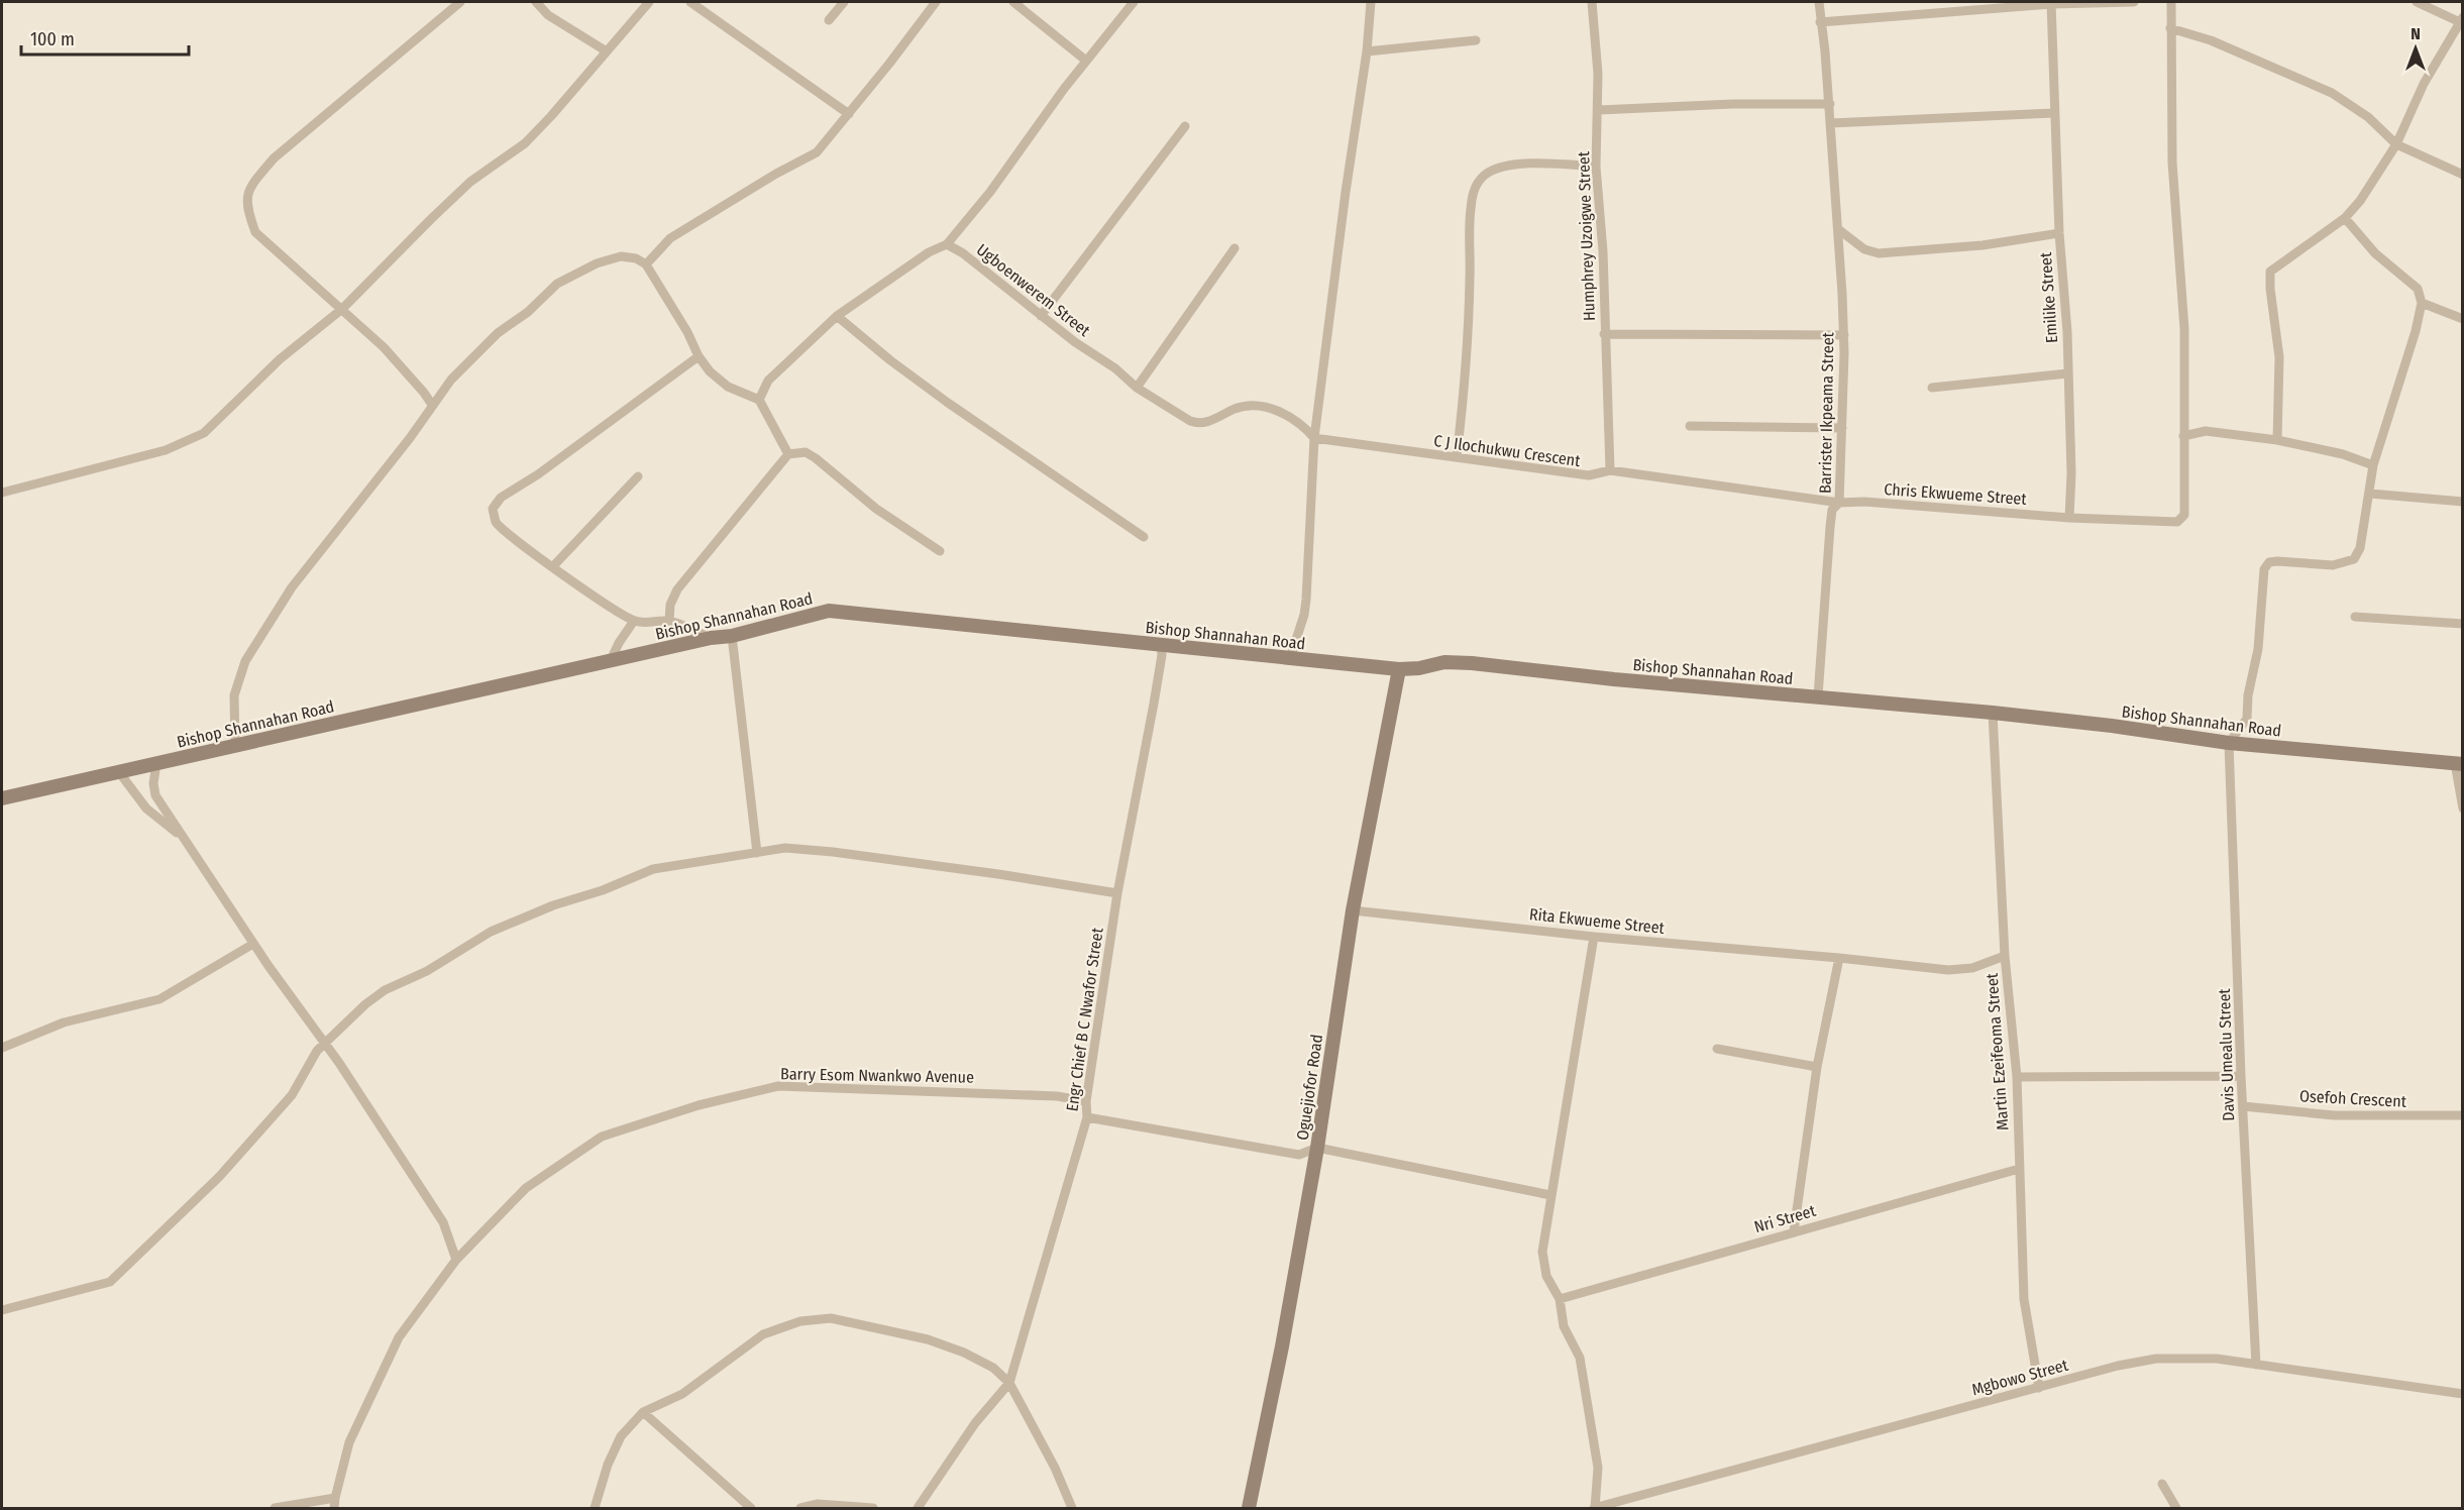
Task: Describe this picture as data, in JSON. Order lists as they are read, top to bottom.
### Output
{
  "streets": {
    "main road": ["Bishop Shannahan Road", "Oguejiofor Road"],
    "street": [
      "Humphrey Uzoigwe Street",
      "Ugboenwerem Street",
      "Emilike Street",
      "Barrister Ikpeama Street",
      "C J Ilochukwu Crescent",
      "Chris Ekwueme Street",
      "Rita Ekwueme Street",
      "Engr Chief B C Nwafor Street",
      "Martin Ezeifeoma Street",
      "Davis Umealu Street",
      "Barry Esom Nwankwo Avenue",
      "Osefoh Crescent",
      "Nri Street",
      "Mgbowo Street"
    ]
  },
  "crossings": [
    ["Humphrey Uzoigwe Street", "C J Ilochukwu Crescent"],
    ["Ugboenwerem Street", "C J Ilochukwu Crescent"],
    ["Emilike Street", "Barrister Ikpeama Street"],
    ["Emilike Street", "Chris Ekwueme Street"],
    ["Barrister Ikpeama Street", "C J Ilochukwu Crescent"],
    ["Barrister Ikpeama Street", "Chris Ekwueme Street"],
    ["Barrister Ikpeama Street", "Bishop Shannahan Road"],
    ["C J Ilochukwu Crescent", "Chris Ekwueme Street"],
    ["Bishop Shannahan Road", "Engr Chief B C Nwafor Street"],
    ["Bishop Shannahan Road", "Martin Ezeifeoma Street"],
    ["Bishop Shannahan Road", "Davis Umealu Street"],
    ["Bishop Shannahan Road", "Oguejiofor Road"],
    ["Rita Ekwueme Street", "Martin Ezeifeoma Street"],
    ["Rita Ekwueme Street", "Oguejiofor Road"],
    ["Engr Chief B C Nwafor Street", "Barry Esom Nwankwo Avenue"],
    ["Martin Ezeifeoma Street", "Nri Street"],
    ["Martin Ezeifeoma Street", "Mgbowo Street"],
    ["Davis Umealu Street", "Osefoh Crescent"],
    ["Davis Umealu Street", "Mgbowo Street"]
  ],
  "scale_bar": "100 m",
  "north": "top"
}
